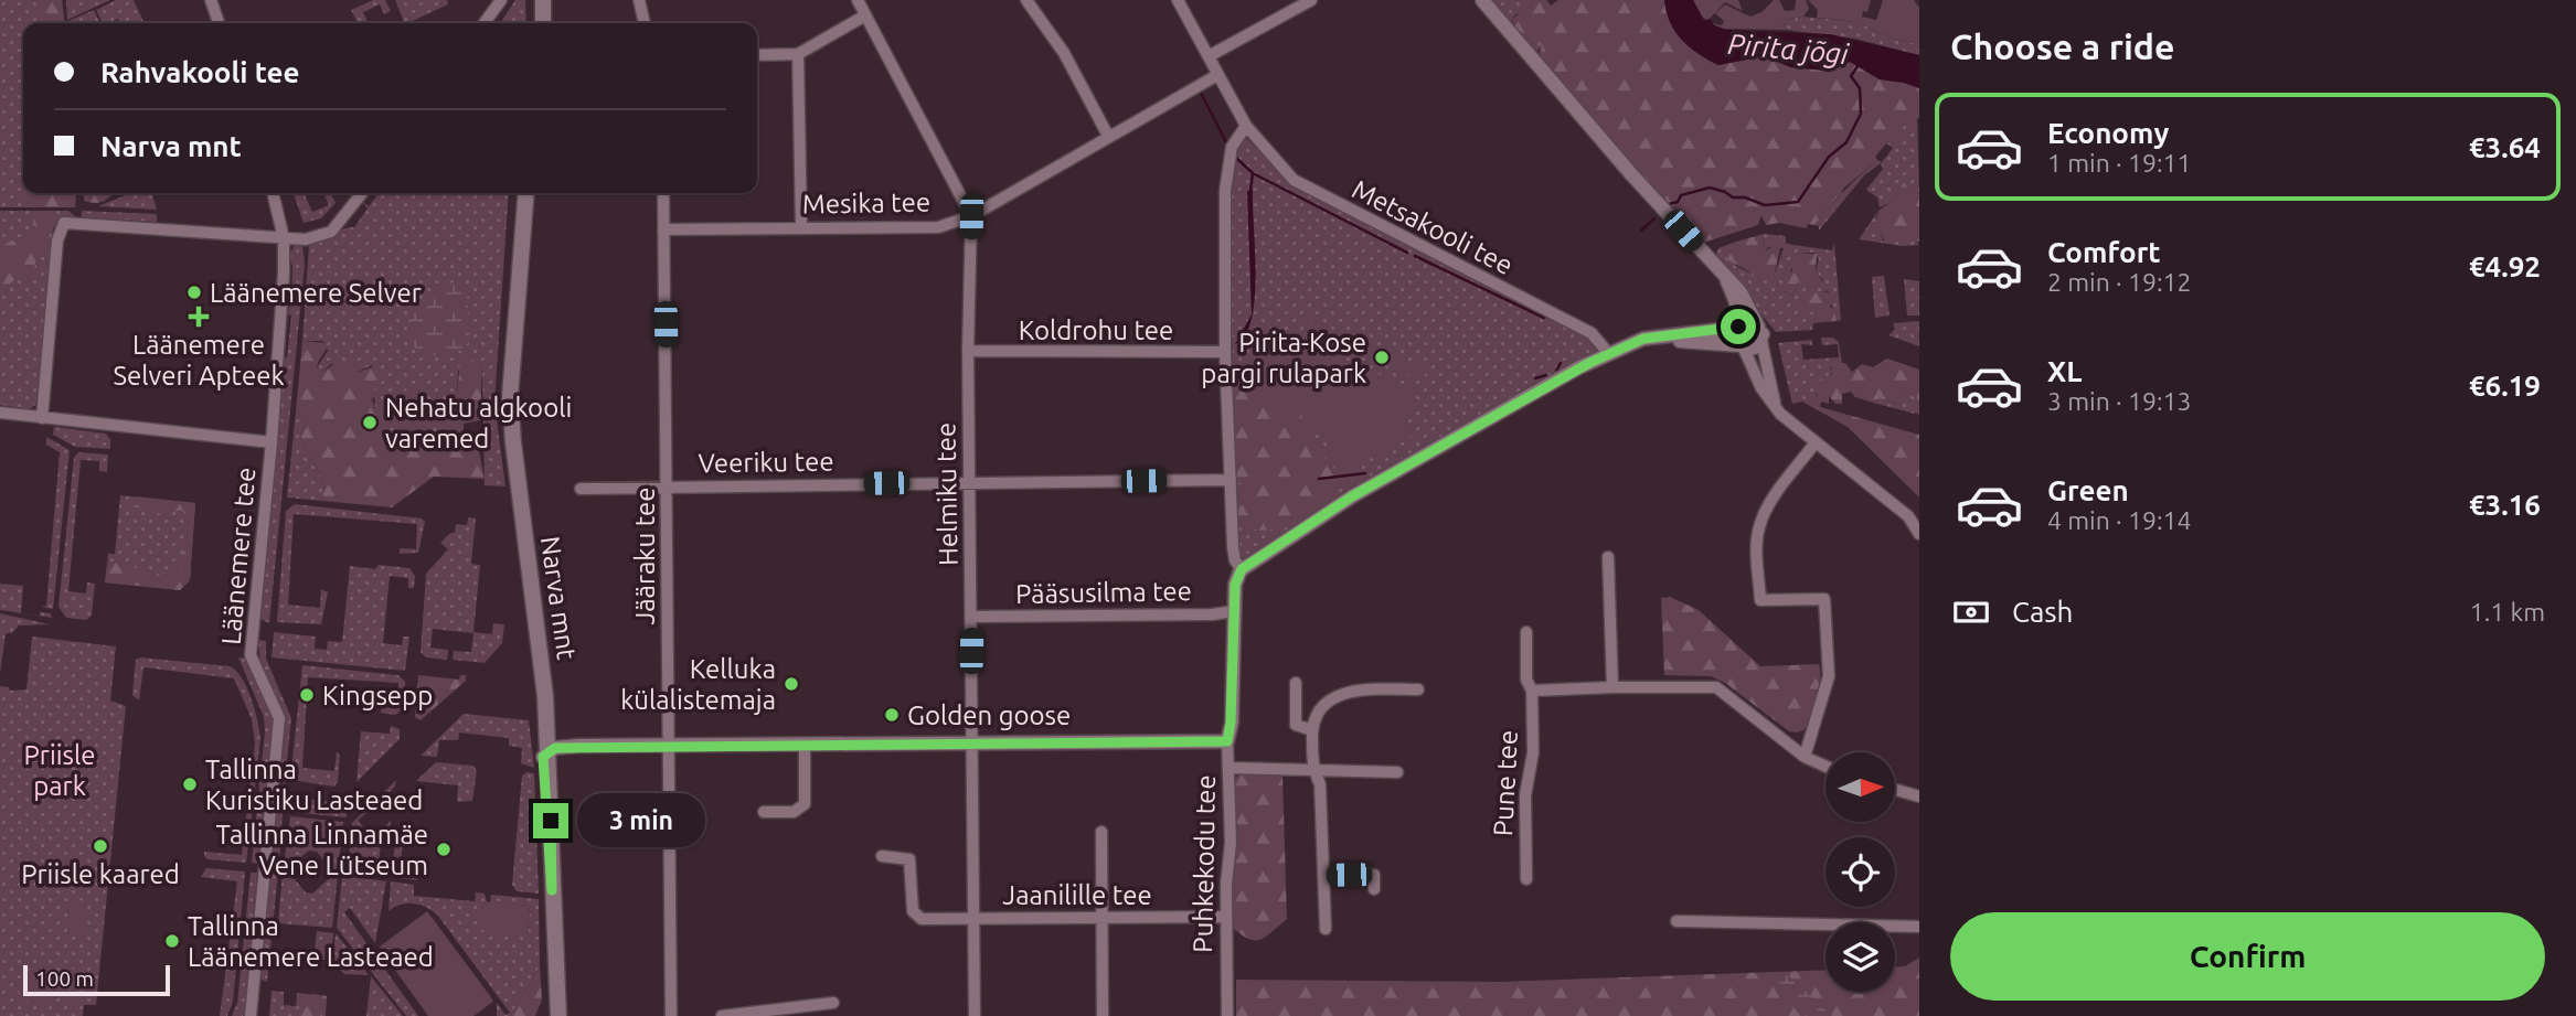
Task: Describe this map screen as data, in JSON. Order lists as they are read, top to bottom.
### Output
{
  "streets": {
    "main road": ["Narva mnt"],
    "street": [
      "Mesika tee",
      "Metsakooli tee",
      "Koldrohu tee",
      "Veeriku tee",
      "Helmiku tee",
      "Läänemere tee",
      "Jääraku tee",
      "Pääsusilma tee",
      "Pune tee",
      "Puhkekodu tee",
      "Jaanilille tee"
    ]
  },
  "crossings": [
    ["Mesika tee", "Helmiku tee"],
    ["Mesika tee", "Jääraku tee"],
    ["Metsakooli tee", "Puhkekodu tee"],
    ["Koldrohu tee", "Helmiku tee"],
    ["Koldrohu tee", "Puhkekodu tee"],
    ["Veeriku tee", "Helmiku tee"],
    ["Veeriku tee", "Jääraku tee"],
    ["Veeriku tee", "Puhkekodu tee"],
    ["Helmiku tee", "Pääsusilma tee"],
    ["Helmiku tee", "Jaanilille tee"],
    ["Pääsusilma tee", "Puhkekodu tee"],
    ["Puhkekodu tee", "Jaanilille tee"]
  ],
  "water": ["Pirita jõgi"],
  "parks": ["Priisle park"],
  "places": {
    "other": [
      "Läänemere Selver",
      "Pirita-Kose pargi rulapark",
      "Nehatu algkooli varemed",
      "Kelluka külalistemaja",
      "Kingsepp",
      "Golden goose",
      "Tallinna Kuristiku Lasteaed",
      "Priisle kaared",
      "Tallinna Linnamäe Vene Lütseum",
      "Tallinna Läänemere Lasteaed"
    ],
    "health": ["Läänemere Selveri Apteek"]
  },
  "scale_bar": "100 m",
  "north": "right",
  "page": {
    "heading": "Choose a ride",
    "banner": ["Rahvakooli tee", "Narva mnt"],
    "list": [
      {
        "name": "Economy",
        "note": "1 min · 19:11",
        "value": "€3.64"
      },
      {
        "name": "Comfort",
        "note": "2 min · 19:12",
        "value": "€4.92"
      },
      {
        "name": "XL",
        "note": "3 min · 19:13",
        "value": "€6.19"
      },
      {
        "name": "Green",
        "note": "4 min · 19:14",
        "value": "€3.16"
      }
    ],
    "pay": ["Cash", "1.1 km"],
    "bubble": "3 min",
    "buttons": "Confirm",
    "scale": "100 m"
  }
}
